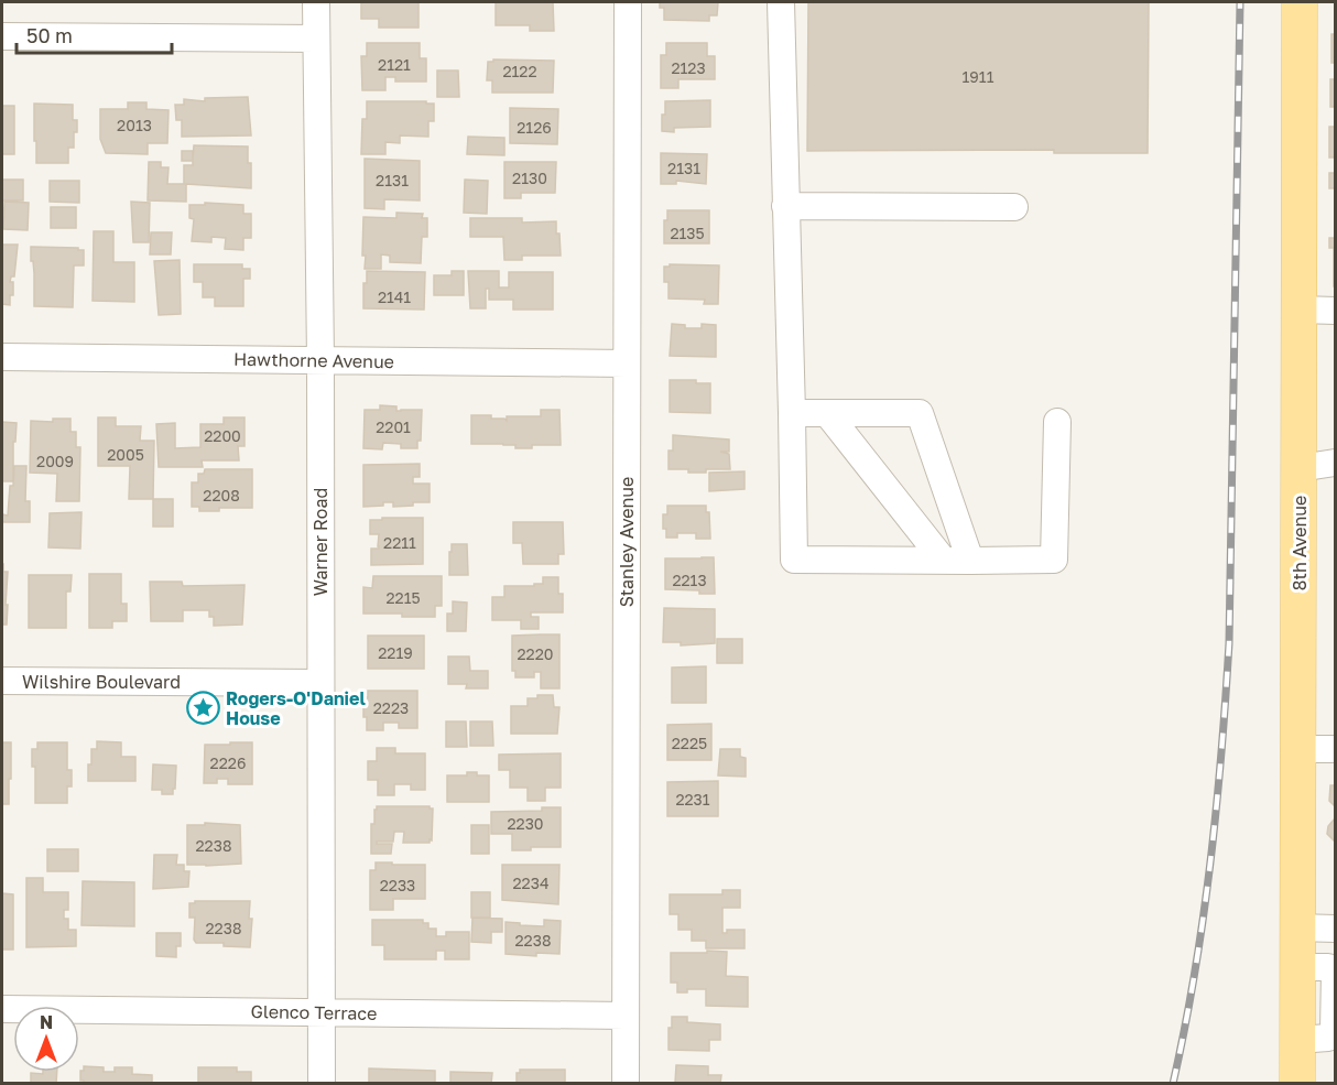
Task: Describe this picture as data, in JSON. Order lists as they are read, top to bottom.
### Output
{
  "streets": {
    "main road": ["8th Avenue"],
    "street": [
      "Hawthorne Avenue",
      "Warner Road",
      "Stanley Avenue",
      "Wilshire Boulevard",
      "Glenco Terrace"
    ]
  },
  "crossings": [
    ["Hawthorne Avenue", "Warner Road"],
    ["Hawthorne Avenue", "Stanley Avenue"],
    ["Warner Road", "Wilshire Boulevard"],
    ["Warner Road", "Glenco Terrace"],
    ["Stanley Avenue", "Glenco Terrace"]
  ],
  "places": {
    "place": ["Rogers-O'Daniel House"]
  },
  "house_numbers": [
    "2121",
    "2123",
    "2122",
    "1911",
    "2013",
    "2126",
    "2131",
    "2130",
    "2131",
    "2135",
    "2141",
    "2201",
    "2200",
    "2005",
    "2009",
    "2208",
    "2211",
    "2213",
    "2215",
    "2219",
    "2220",
    "2223",
    "2225",
    "2226",
    "2231",
    "2230",
    "2238",
    "2234",
    "2233",
    "2238",
    "2238"
  ],
  "scale_bar": "50 m",
  "north": "top"
}
